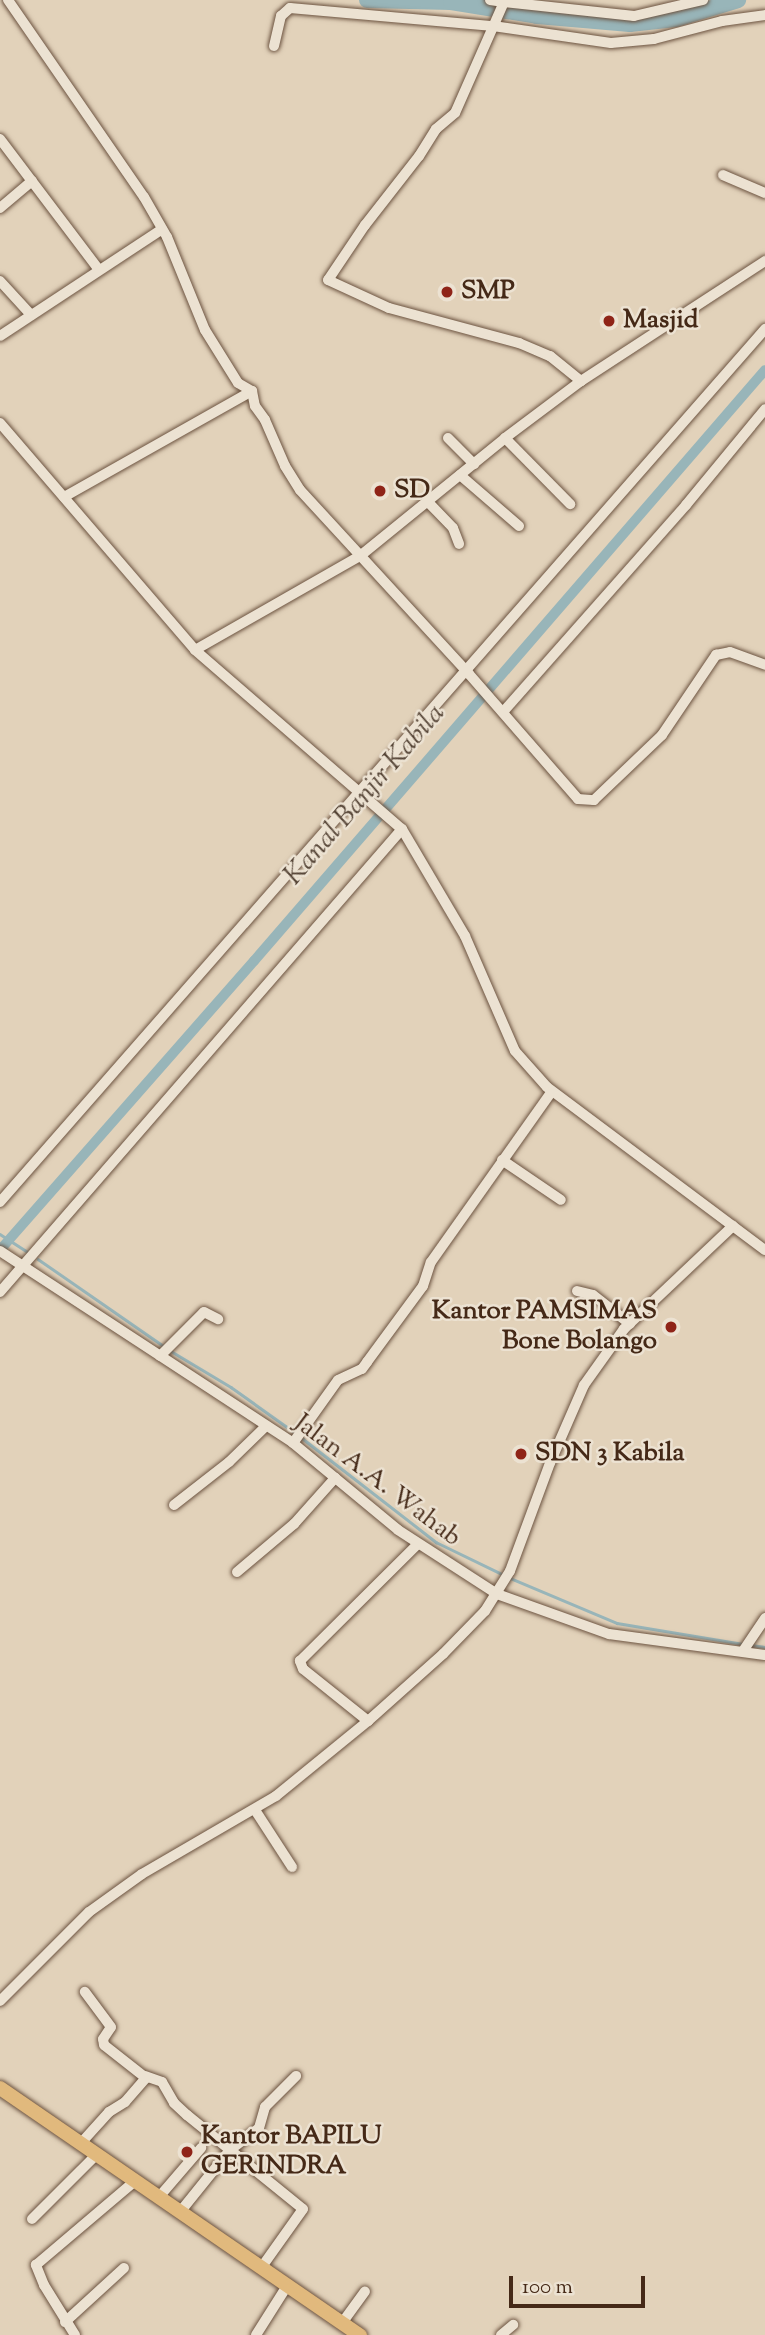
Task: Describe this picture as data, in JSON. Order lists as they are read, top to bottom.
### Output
{
  "streets": {
    "street": ["Jalan A.A. Wahab"]
  },
  "water": ["Kanal Banjir Kabila"],
  "places": [
    "SMP",
    "Masjid",
    "SD",
    "Kantor PAMSIMAS Bone Bolango",
    "SDN 3 Kabila",
    "Kantor BAPILU GERINDRA"
  ],
  "scale_bar": "100 m"
}
